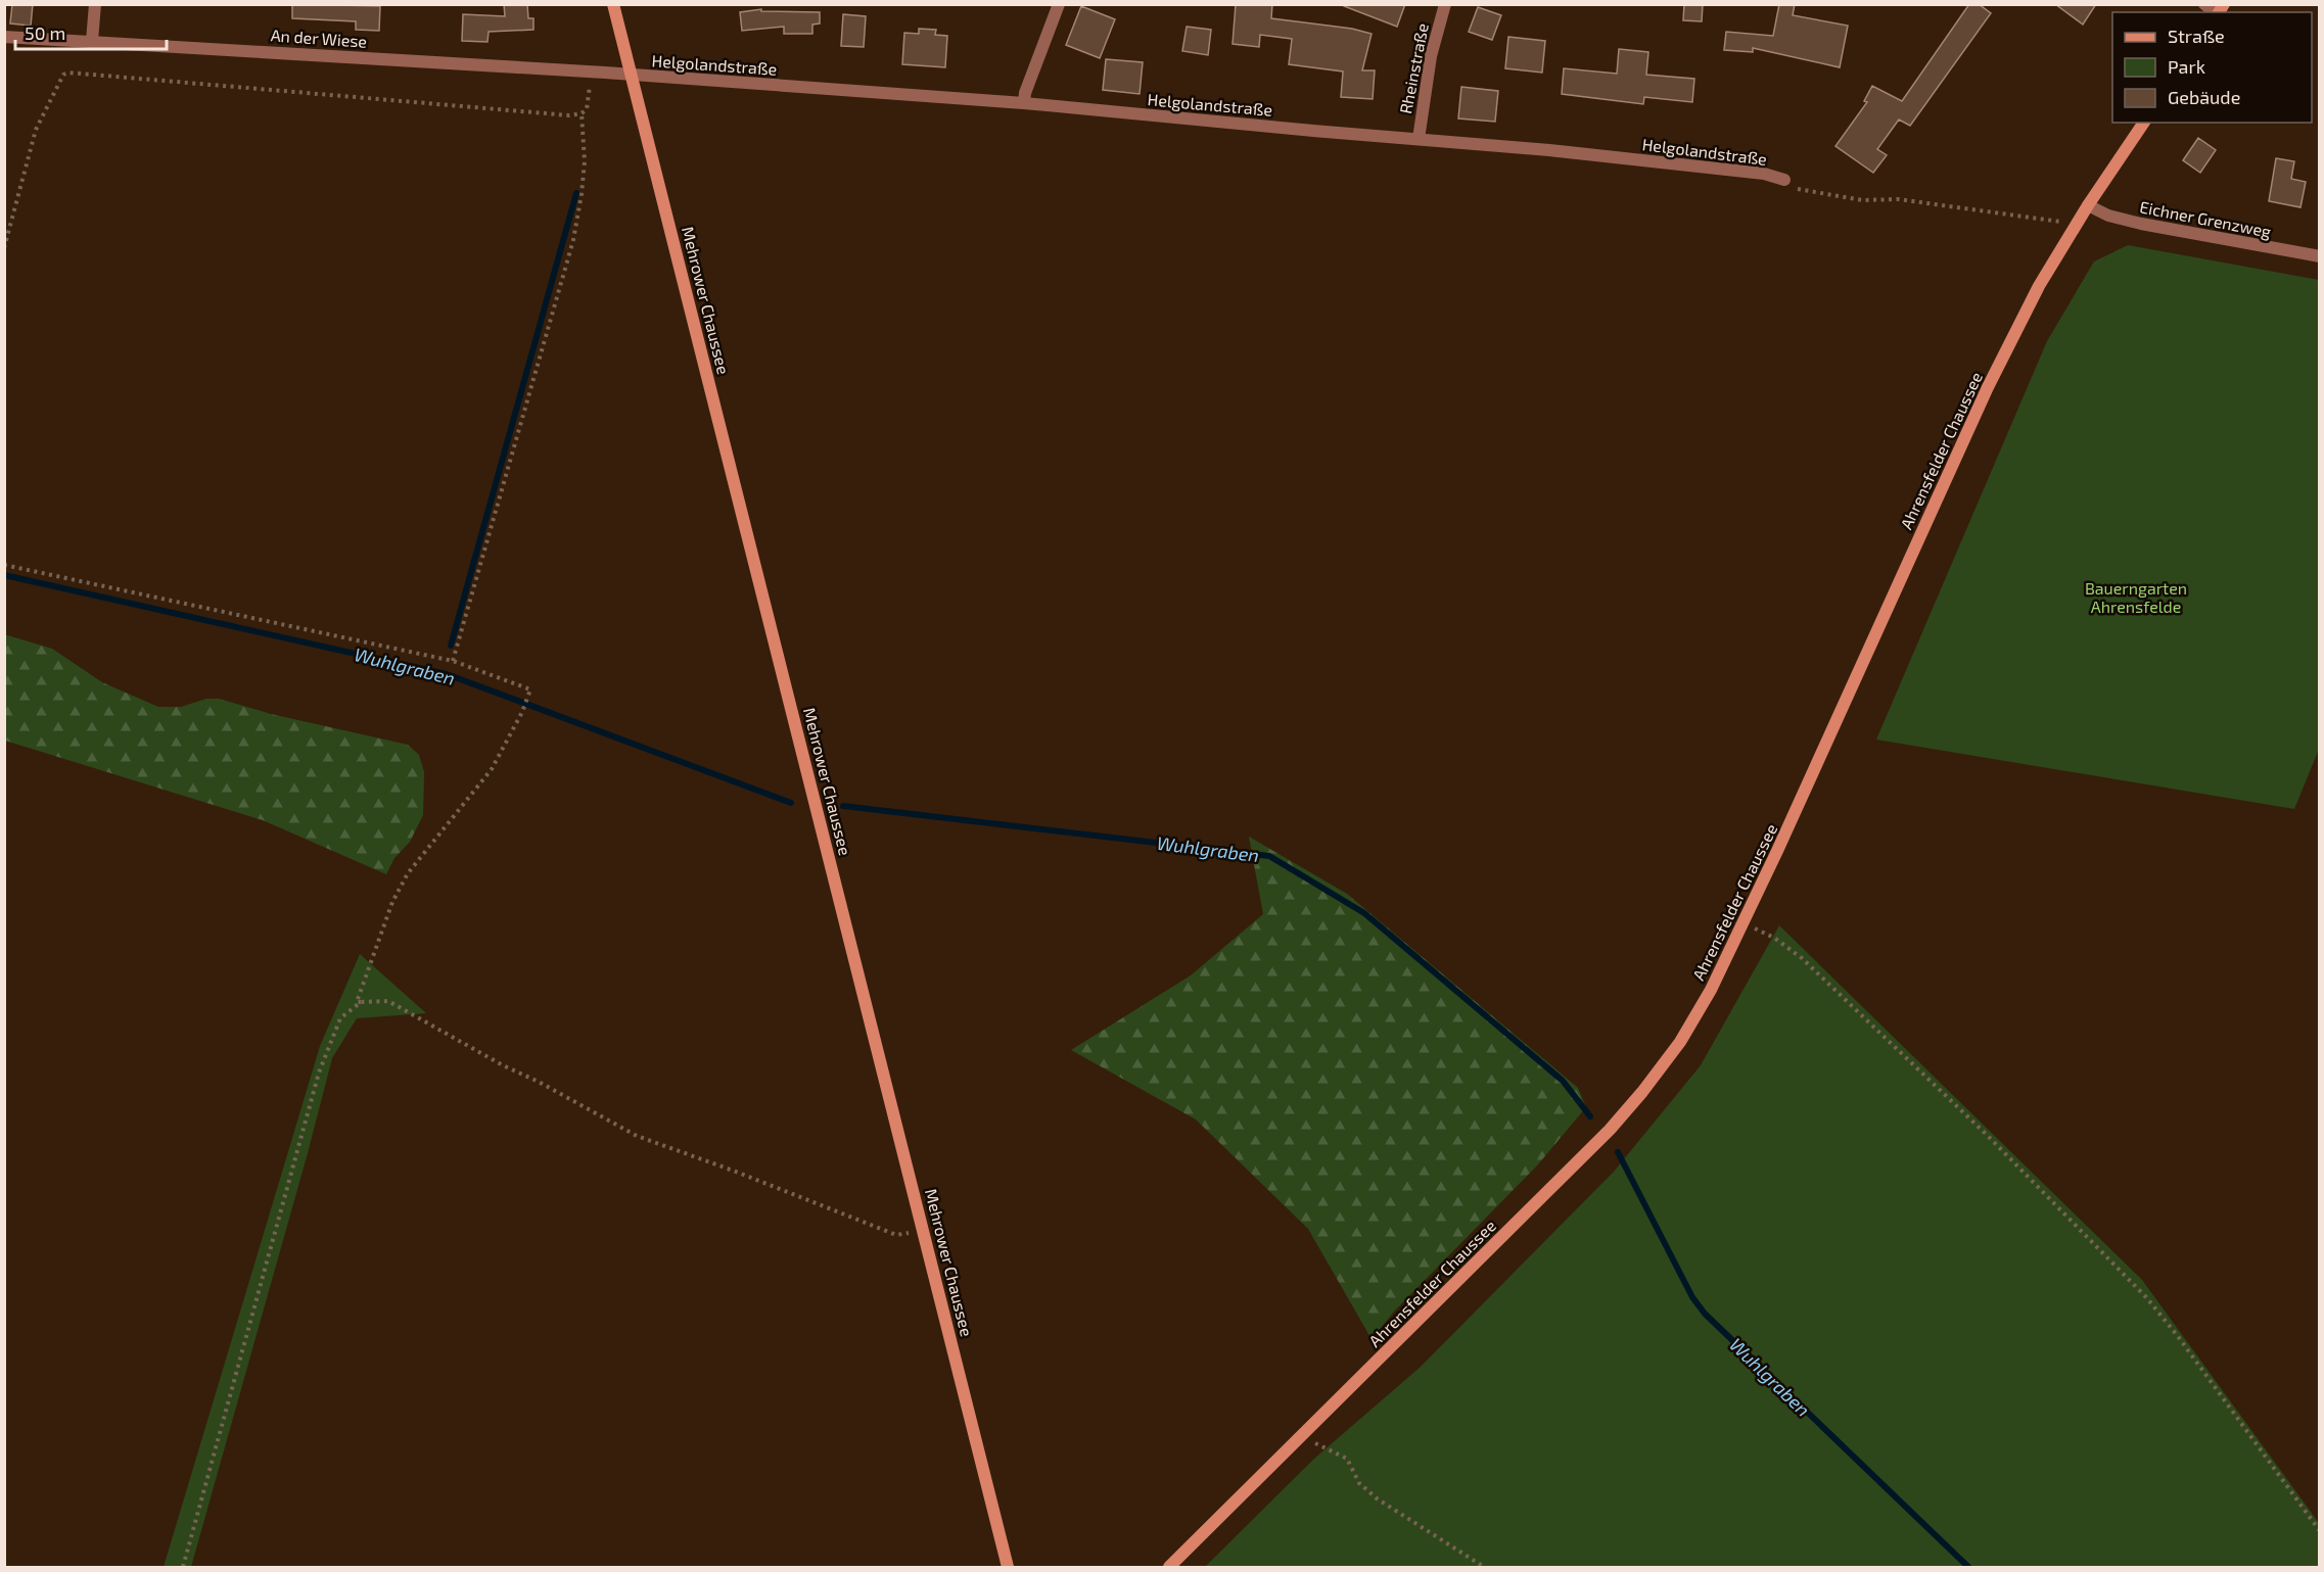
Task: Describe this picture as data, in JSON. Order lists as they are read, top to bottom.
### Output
{
  "streets": {
    "main road": ["Mehrower Chaussee", "Ahrensfelder Chaussee"],
    "street": [
      "An der Wiese",
      "Helgolandstraße",
      "Rheinstraße",
      "Eichner Grenzweg"
    ]
  },
  "crossings": [
    ["An der Wiese", "Helgolandstraße"],
    ["An der Wiese", "Mehrower Chaussee"],
    ["Helgolandstraße", "Rheinstraße"],
    ["Helgolandstraße", "Mehrower Chaussee"],
    ["Eichner Grenzweg", "Ahrensfelder Chaussee"]
  ],
  "water": ["Wuhlgraben"],
  "parks": ["Bauerngarten Ahrensfelde"],
  "legend": ["Straße", "Park", "Gebäude"],
  "scale_bar": "50 m"
}
